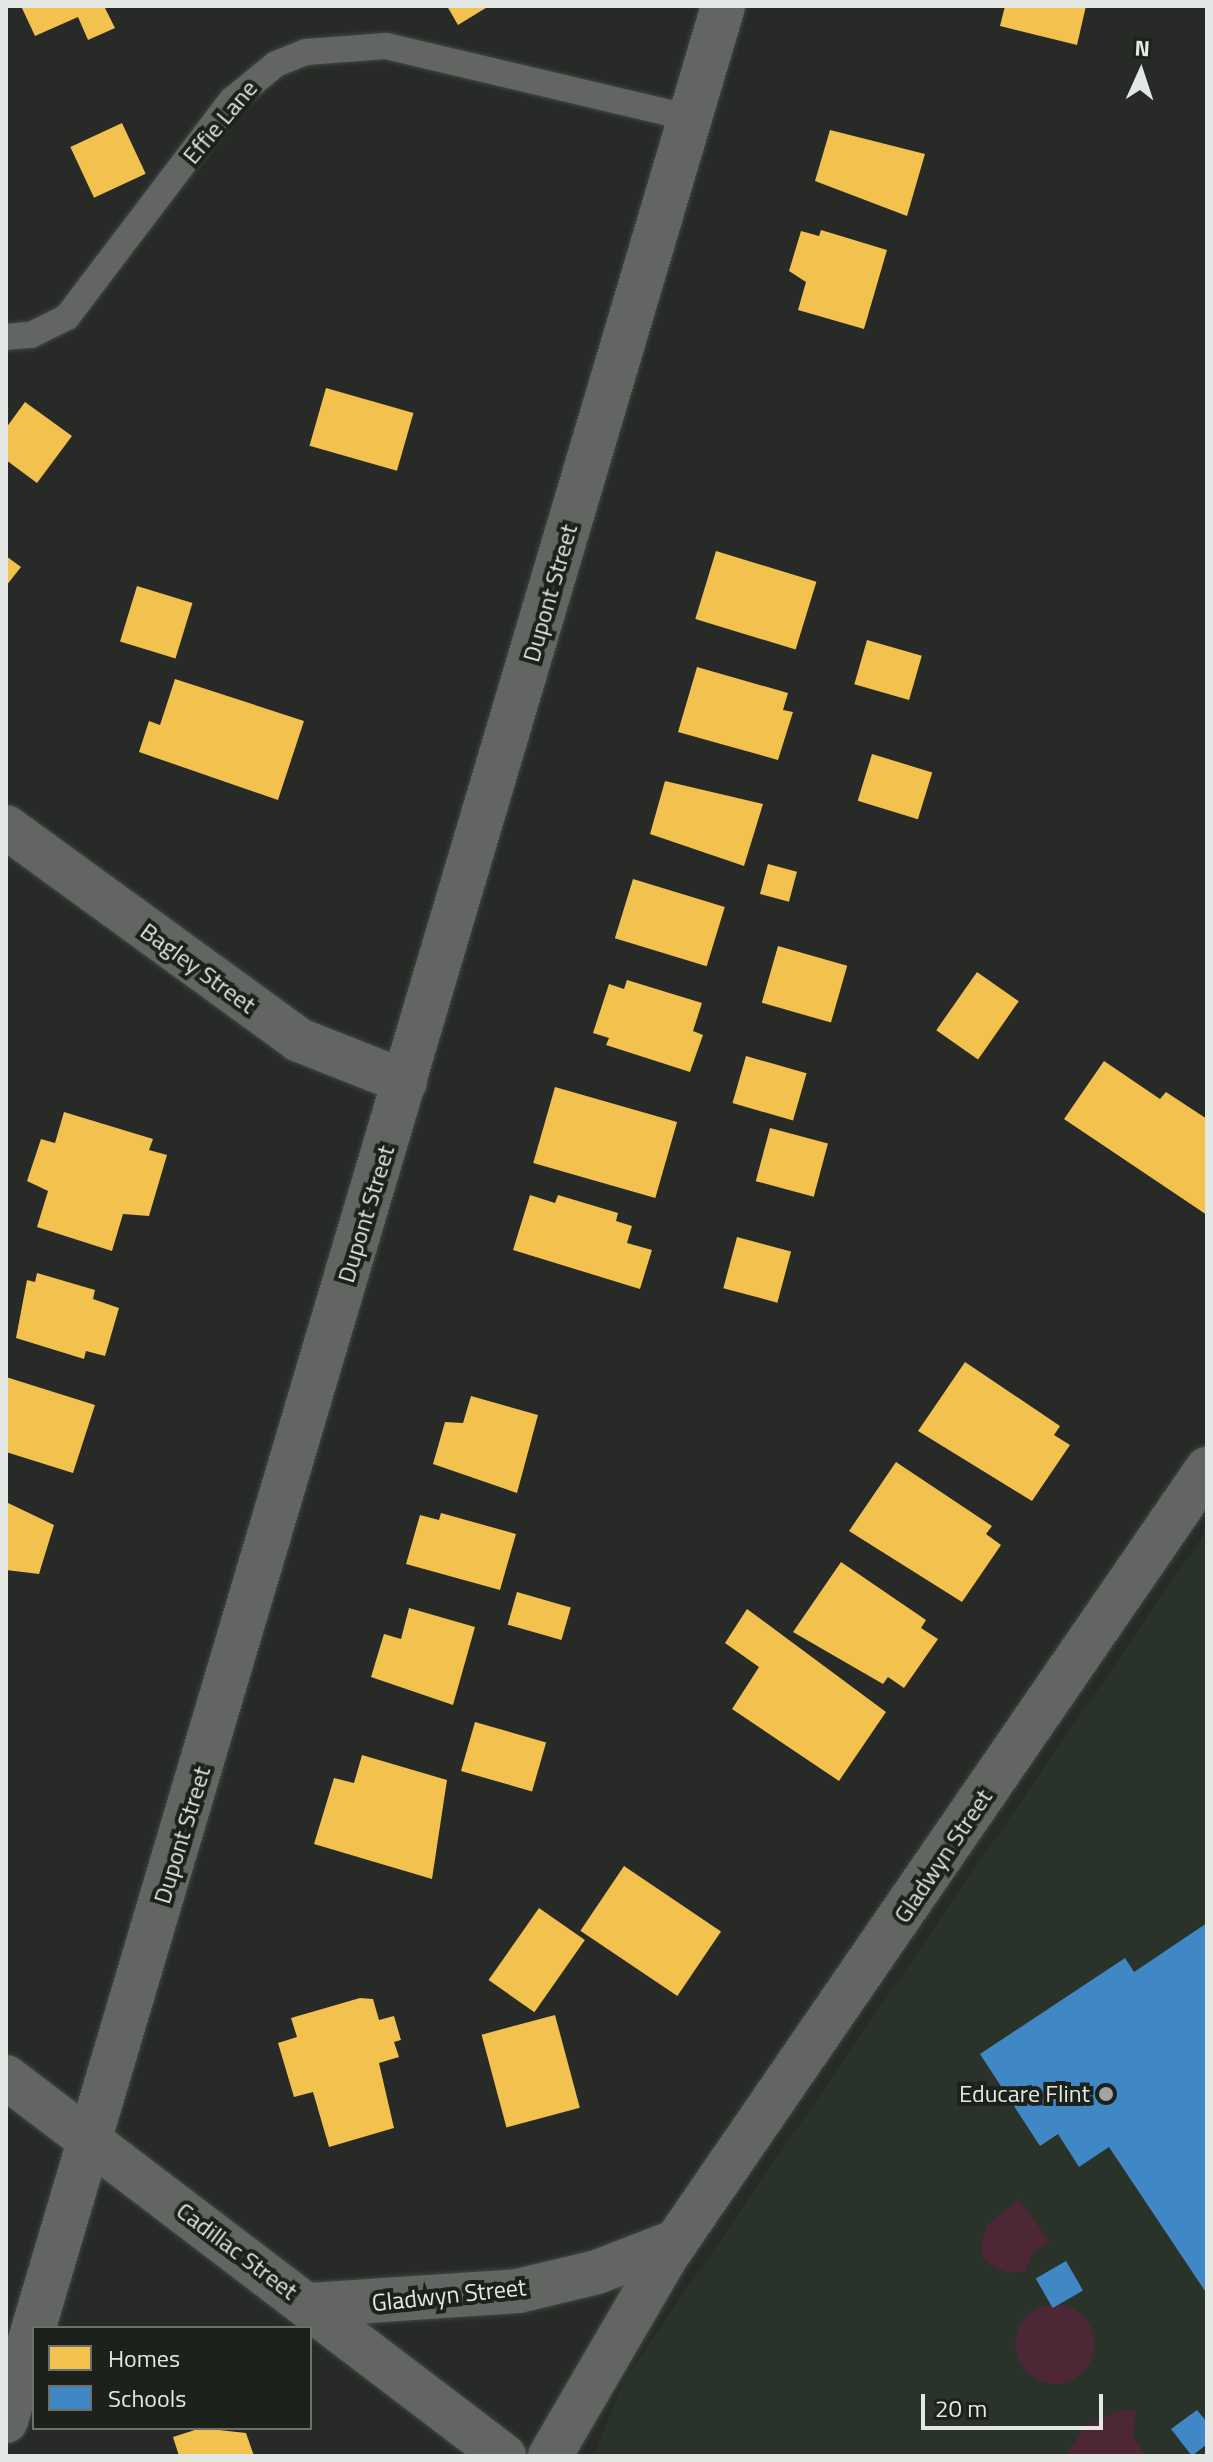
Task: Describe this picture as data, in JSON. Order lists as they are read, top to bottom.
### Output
{
  "streets": {
    "street": [
      "Dupont Street",
      "Bagley Street",
      "Gladwyn Street",
      "Cadillac Street"
    ],
    "lane": ["Effie Lane"]
  },
  "crossings": [
    ["Effie Lane", "Dupont Street"],
    ["Dupont Street", "Bagley Street"],
    ["Dupont Street", "Cadillac Street"],
    ["Gladwyn Street", "Cadillac Street"]
  ],
  "places": ["Educare Flint"],
  "legend": ["Homes", "Schools"],
  "scale_bar": "20 m",
  "north": "top"
}
